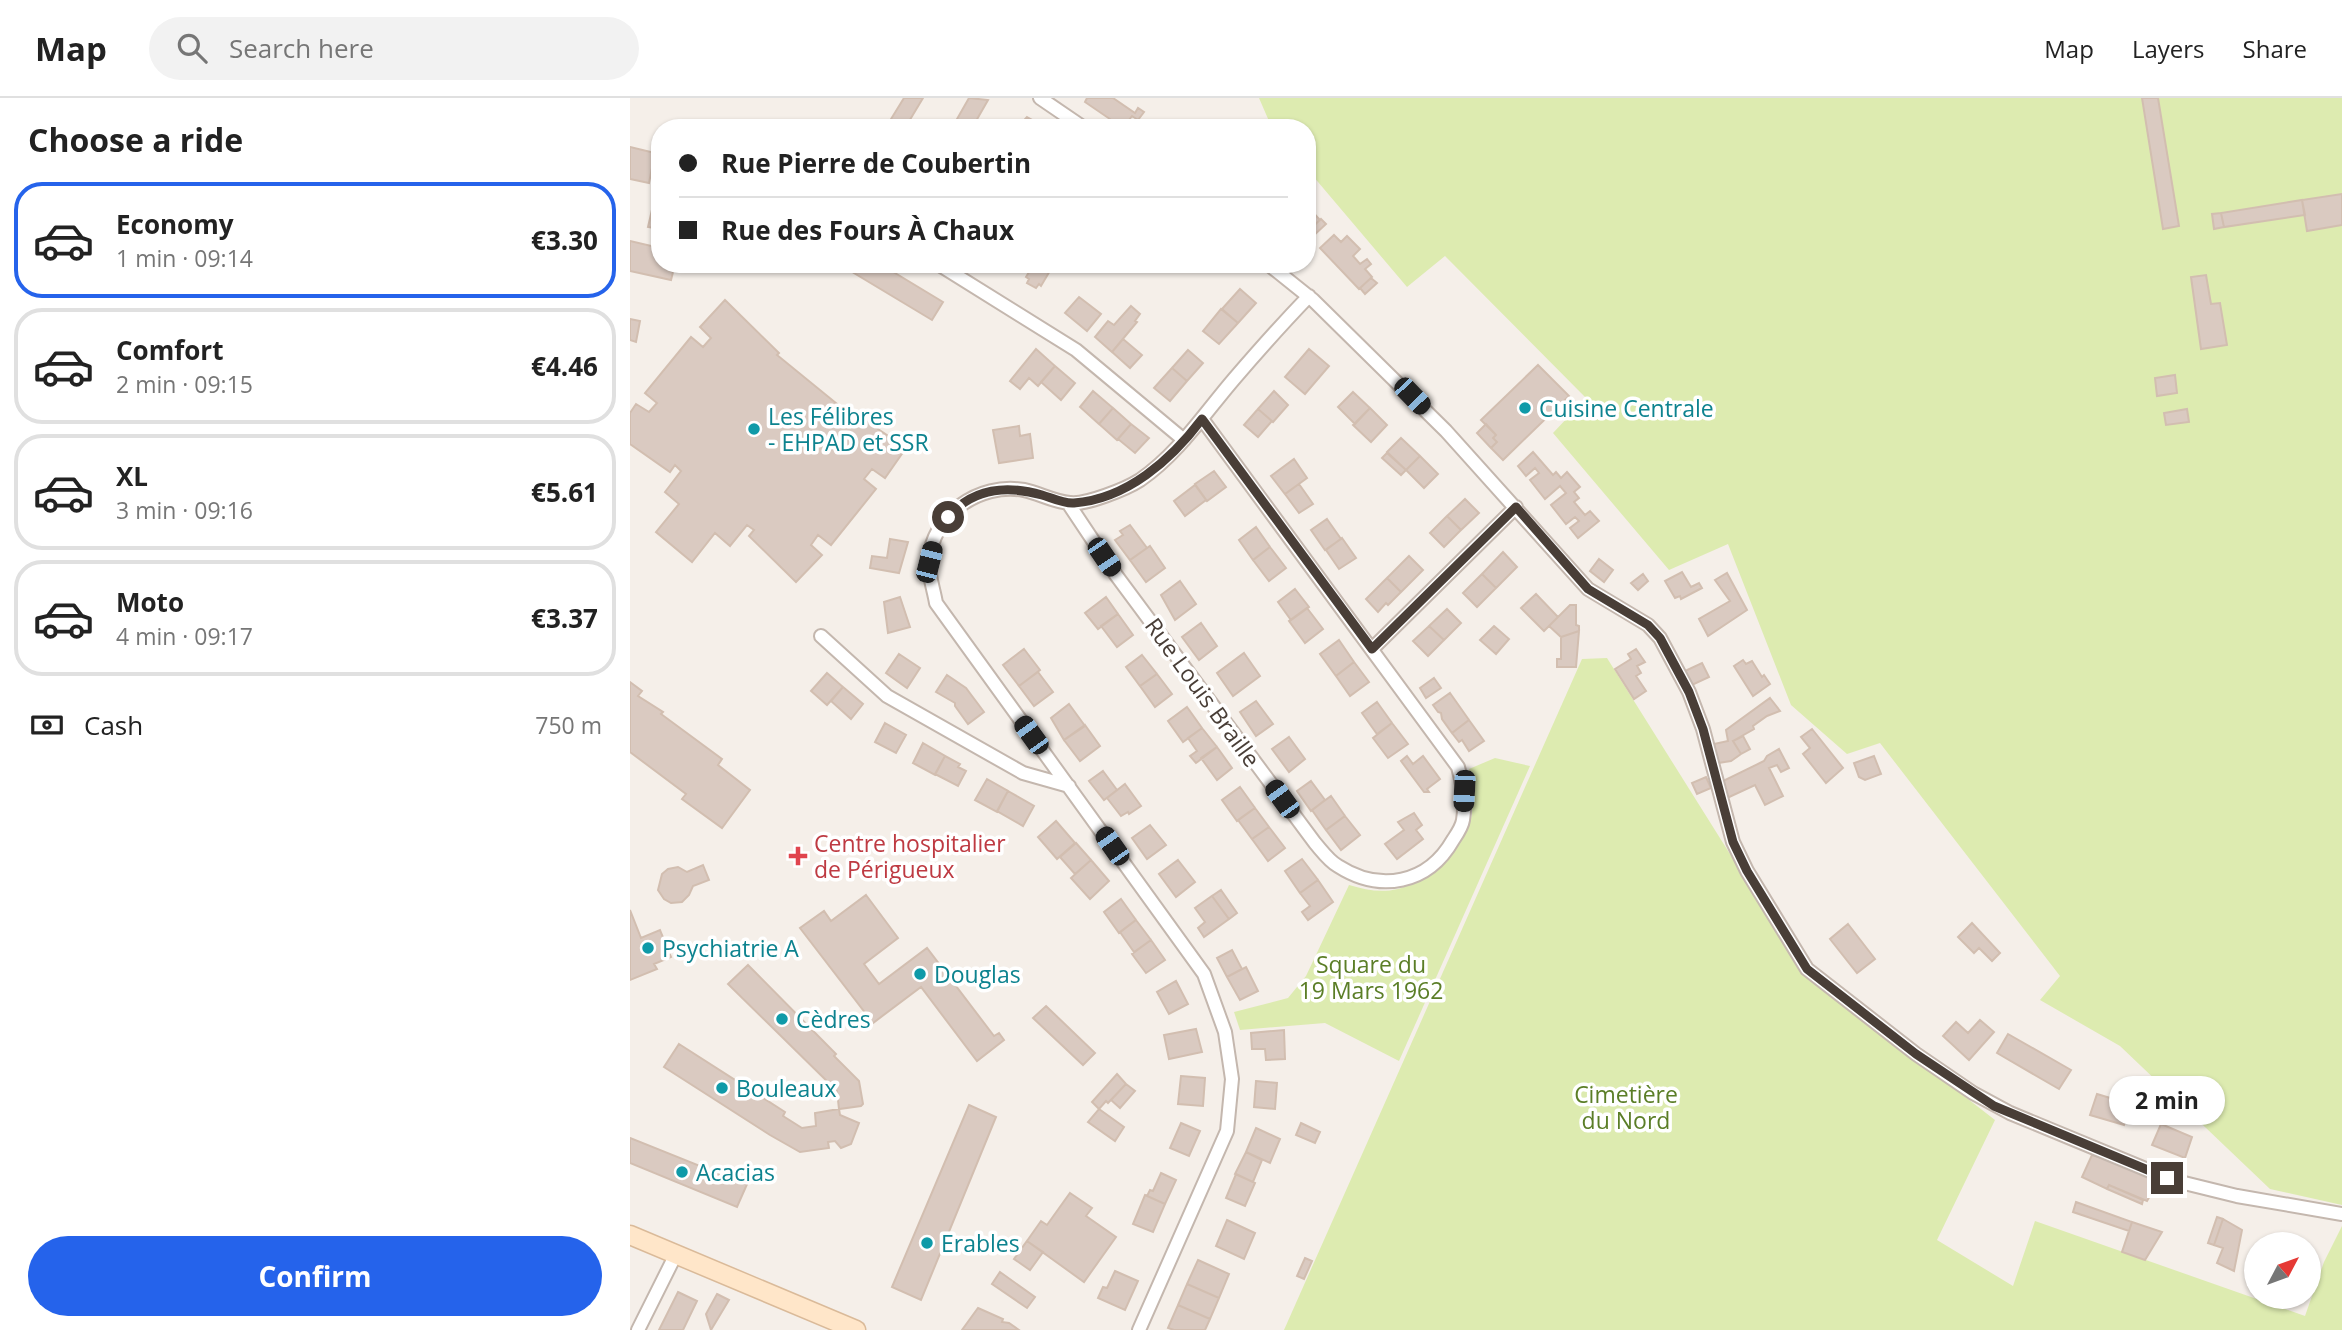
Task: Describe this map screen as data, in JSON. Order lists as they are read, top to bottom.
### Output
{
  "streets": {
    "street": ["Rue Louis Braille"]
  },
  "parks": ["Square du 19 Mars 1962", "Cimetière du Nord"],
  "places": {
    "other": [
      "Cuisine Centrale",
      "Les Félibres - EHPAD et SSR",
      "Psychiatrie A",
      "Douglas",
      "Cèdres",
      "Bouleaux",
      "Acacias",
      "Erables"
    ],
    "health": ["Centre hospitalier de Périgueux"]
  },
  "north": "top right",
  "page": {
    "header": "Map",
    "search": "Search here",
    "nav": ["Map", "Layers", "Share"],
    "heading": "Choose a ride",
    "banner": ["Rue Pierre de Coubertin", "Rue des Fours À Chaux"],
    "list": [
      {
        "name": "Economy",
        "note": "1 min · 09:14",
        "value": "€3.30"
      },
      {
        "name": "Comfort",
        "note": "2 min · 09:15",
        "value": "€4.46"
      },
      {
        "name": "XL",
        "note": "3 min · 09:16",
        "value": "€5.61"
      },
      {
        "name": "Moto",
        "note": "4 min · 09:17",
        "value": "€3.37"
      }
    ],
    "pay": ["Cash", "750 m"],
    "bubble": "2 min",
    "buttons": "Confirm"
  }
}
